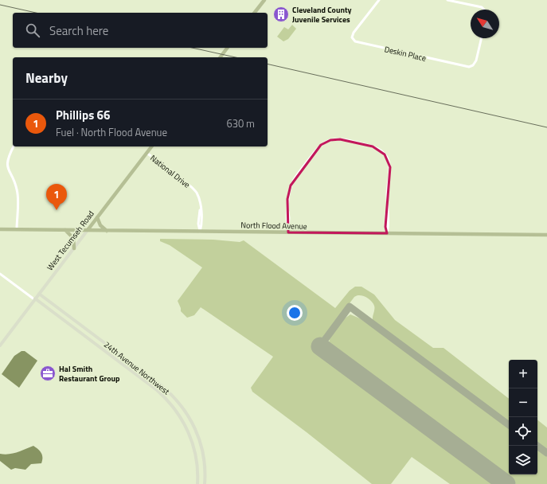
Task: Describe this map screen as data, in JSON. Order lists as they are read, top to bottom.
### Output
{
  "streets": {
    "main road": ["North Flood Avenue", "West Tecumseh Road", "24th Avenue Northwest"],
    "street": ["Deskin Place", "National Drive"]
  },
  "crossings": [
    ["National Drive", "North Flood Avenue"],
    ["National Drive", "West Tecumseh Road"],
    ["North Flood Avenue", "West Tecumseh Road"],
    ["West Tecumseh Road", "24th Avenue Northwest"]
  ],
  "places": {
    "building": ["Cleveland County Juvenile Services"],
    "office": ["Hal Smith Restaurant Group"]
  },
  "north": "top left",
  "page": {
    "search": "Search here",
    "heading": "Nearby",
    "list": [
      {
        "mark": "1",
        "name": "Phillips 66",
        "note": "Fuel · North Flood Avenue",
        "value": "630 m"
      }
    ],
    "pins": "1",
    "map_buttons": ["+", "−"]
  }
}
